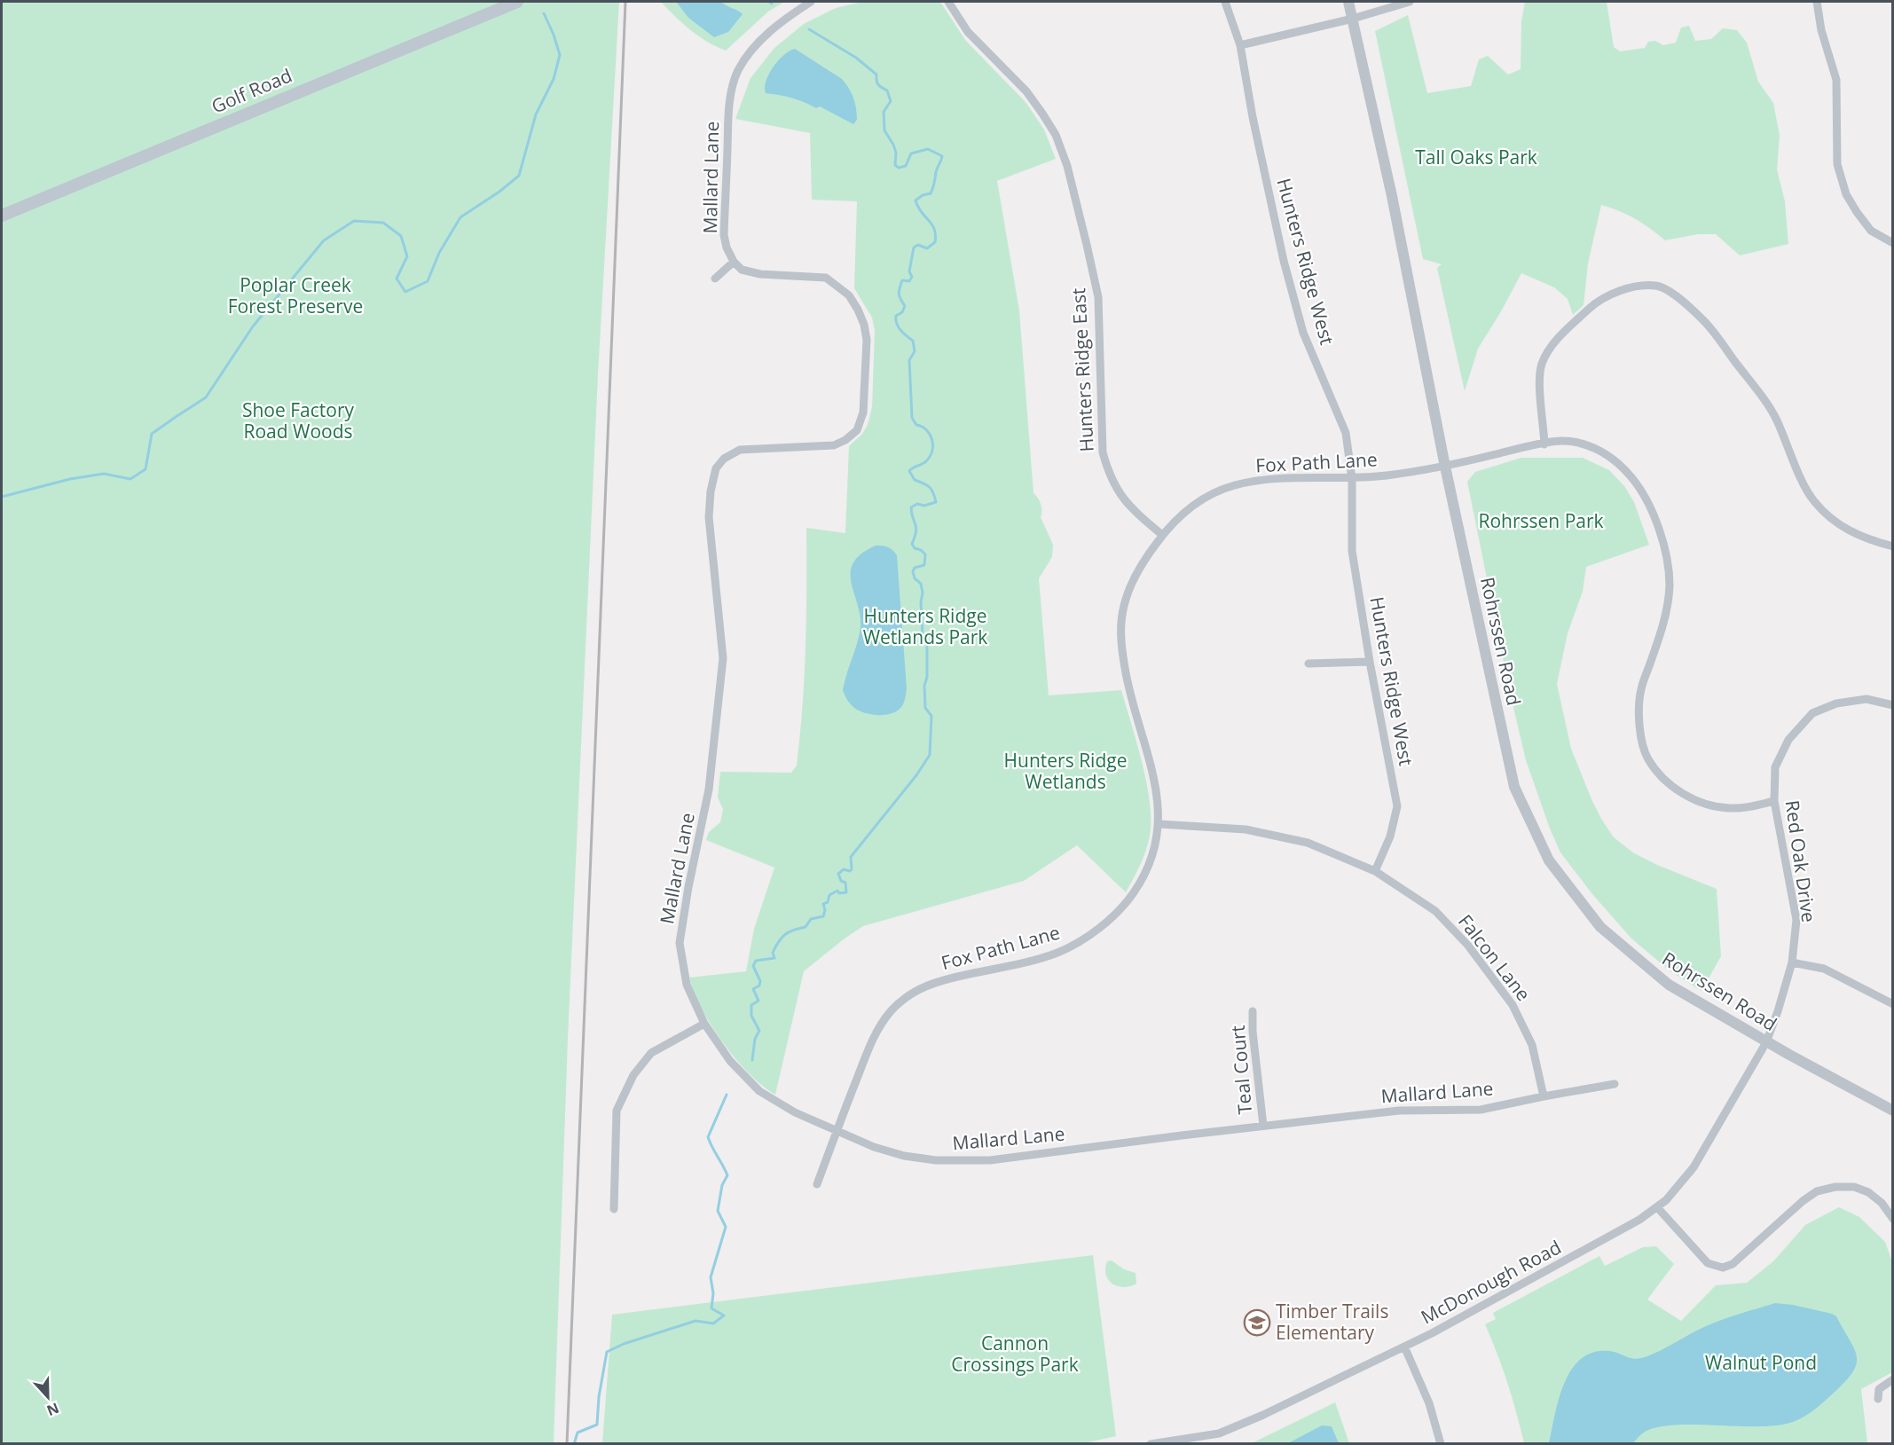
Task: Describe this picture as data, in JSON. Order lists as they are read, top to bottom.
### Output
{
  "streets": {
    "main road": ["Golf Road"],
    "street": [
      "Mallard Lane",
      "Hunters Ridge West",
      "Hunters Ridge East",
      "Fox Path Lane",
      "Rohrssen Road",
      "Red Oak Drive",
      "Falcon Lane",
      "Teal Court",
      "McDonough Road"
    ]
  },
  "crossings": [
    ["Mallard Lane", "Fox Path Lane"],
    ["Mallard Lane", "Falcon Lane"],
    ["Mallard Lane", "Teal Court"],
    ["Hunters Ridge West", "Fox Path Lane"],
    ["Hunters Ridge West", "Falcon Lane"],
    ["Hunters Ridge East", "Fox Path Lane"],
    ["Fox Path Lane", "Rohrssen Road"],
    ["Fox Path Lane", "Red Oak Drive"],
    ["Fox Path Lane", "Falcon Lane"],
    ["Rohrssen Road", "Red Oak Drive"],
    ["Rohrssen Road", "McDonough Road"],
    ["Red Oak Drive", "McDonough Road"]
  ],
  "parks": [
    "Tall Oaks Park",
    "Poplar Creek Forest Preserve",
    "Shoe Factory Road Woods",
    "Rohrssen Park",
    "Hunters Ridge Wetlands Park",
    "Hunters Ridge Wetlands",
    "Cannon Crossings Park",
    "Walnut Pond"
  ],
  "places": {
    "school or university": ["Timber Trails Elementary"]
  },
  "north": "bottom"
}
